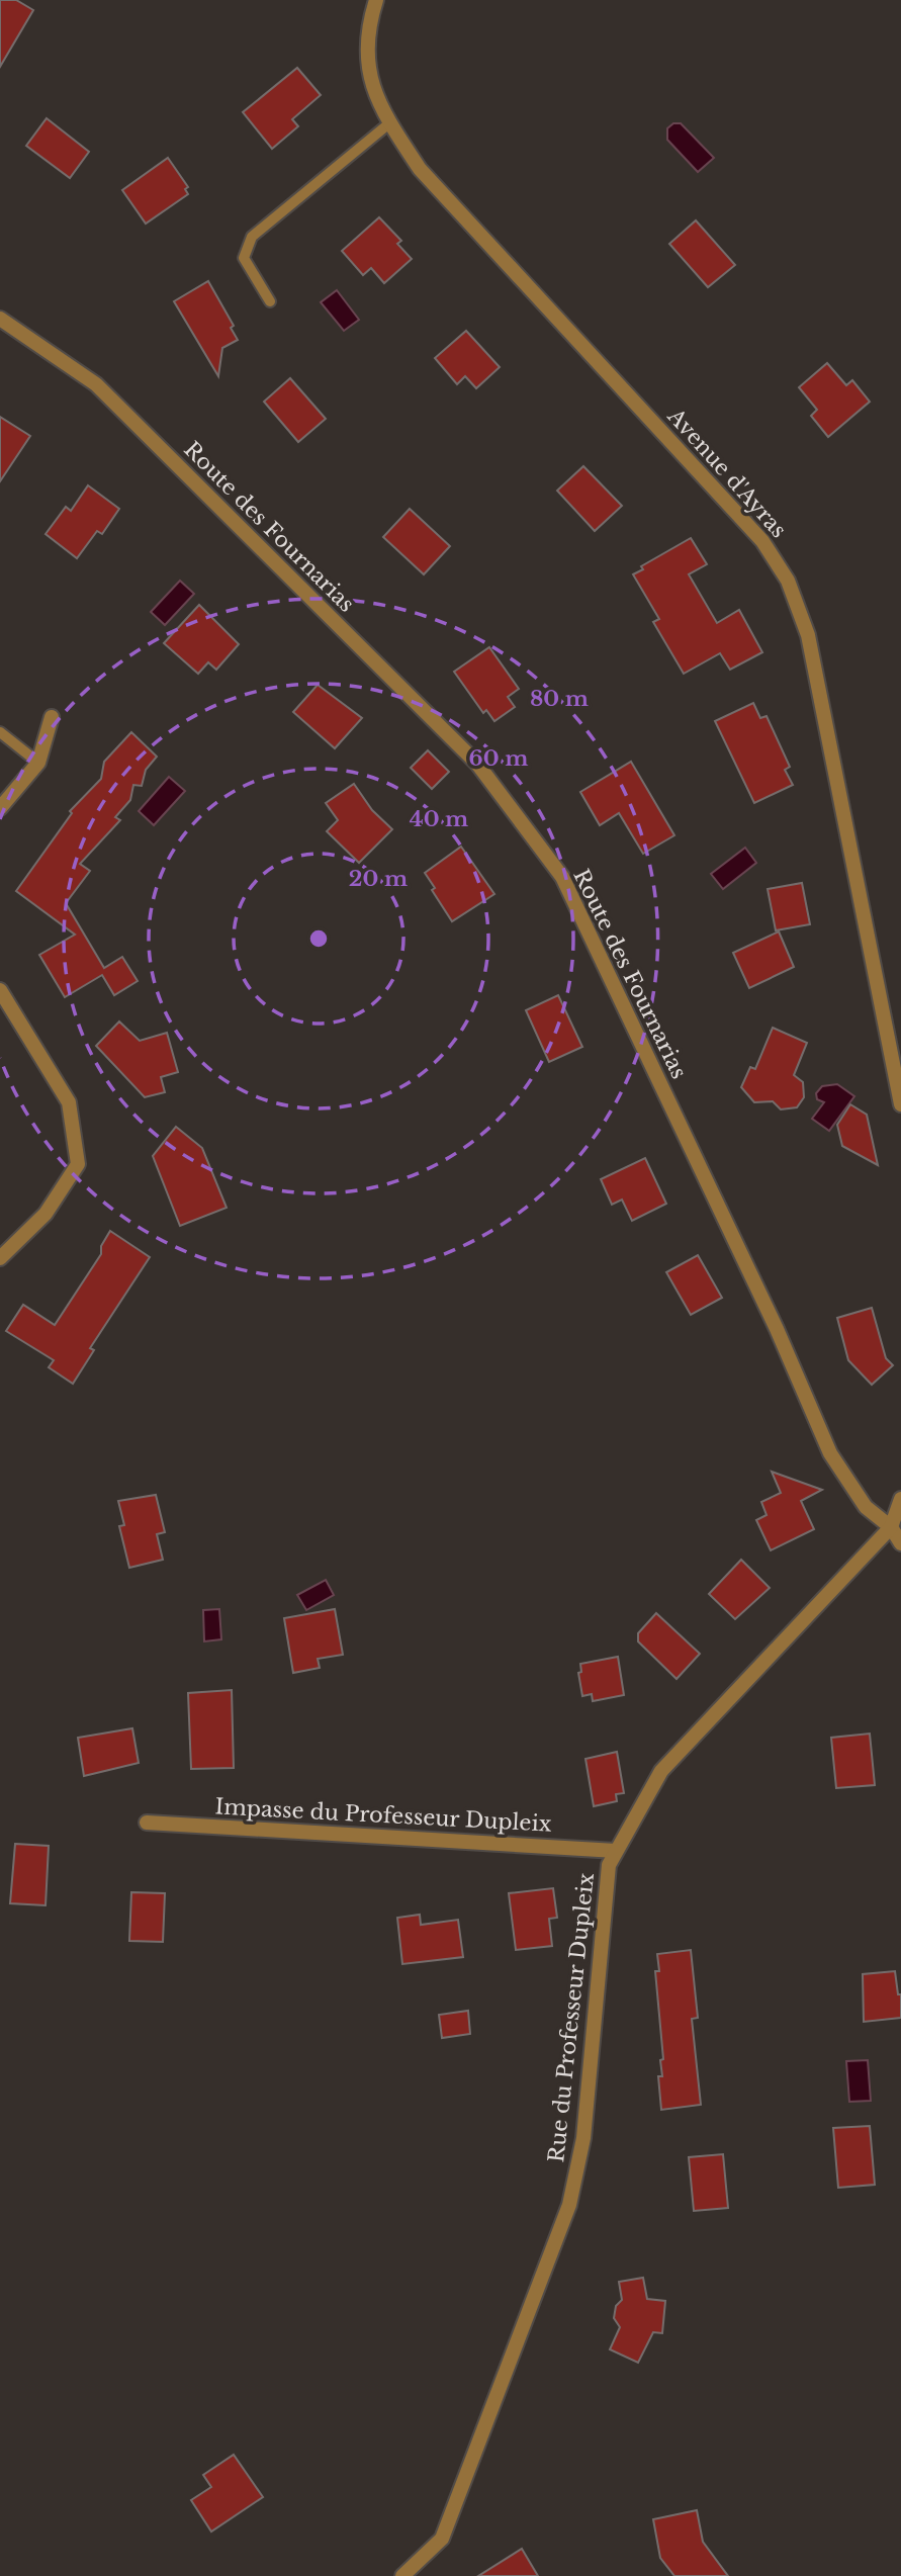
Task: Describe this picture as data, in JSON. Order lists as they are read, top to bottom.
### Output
{
  "streets": {
    "street": [
      "Avenue d'Ayras",
      "Route des Fournarias",
      "Impasse du Professeur Dupleix",
      "Rue du Professeur Dupleix"
    ]
  },
  "crossings": [
    ["Route des Fournarias", "Rue du Professeur Dupleix"],
    ["Impasse du Professeur Dupleix", "Rue du Professeur Dupleix"]
  ],
  "rings": [
    "80 m",
    "60 m",
    "40 m",
    "20 m"
  ]
}
